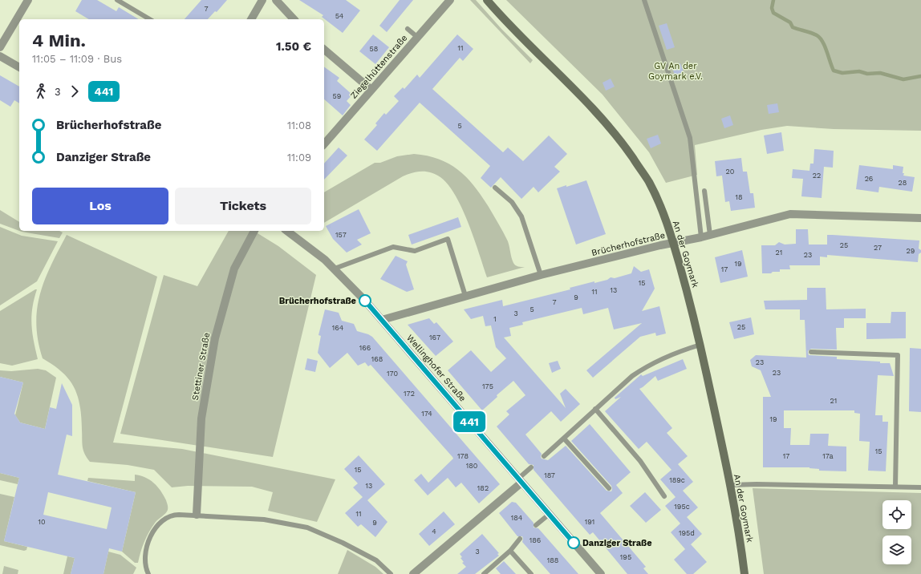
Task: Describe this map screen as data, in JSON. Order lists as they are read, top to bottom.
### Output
{
  "streets": {
    "main road": ["An der Goymark"],
    "street": [
      "Ziegelhüttenstraße",
      "Brücherhofstraße",
      "Stettiner Straße",
      "Wellinghofer Straße"
    ]
  },
  "crossings": [
    ["Brücherhofstraße", "An der Goymark"],
    ["Brücherhofstraße", "Wellinghofer Straße"]
  ],
  "parks": ["GV An der Goymark e.V."],
  "places": ["Brücherhofstraße", "Danziger Straße"],
  "lines": ["bus line 441"],
  "house_numbers": [
    "7",
    "54",
    "11",
    "58",
    "59",
    "5",
    "20",
    "22",
    "26",
    "28",
    "18",
    "157",
    "25",
    "27",
    "29",
    "21",
    "23",
    "19",
    "17",
    "15",
    "13",
    "11",
    "9",
    "7",
    "5",
    "3",
    "1",
    "25",
    "164",
    "167",
    "166",
    "168",
    "23",
    "23",
    "170",
    "175",
    "172",
    "21",
    "174",
    "19",
    "15",
    "178",
    "17",
    "17a",
    "180",
    "15",
    "187",
    "189c",
    "13",
    "182",
    "195c",
    "11",
    "184",
    "10",
    "191",
    "9",
    "4",
    "195d",
    "186",
    "3",
    "195",
    "188"
  ],
  "page": {
    "on_map": "441",
    "heading": ["4 Min.", "11:05 – 11:09 · Bus", "1.50 €"],
    "legs": ["3", "441"],
    "list": [
      {
        "name": "Brücherhofstraße",
        "value": "11:08"
      },
      {
        "name": "Danziger Straße",
        "value": "11:09"
      }
    ],
    "buttons": ["Los", "Tickets"]
  }
}
